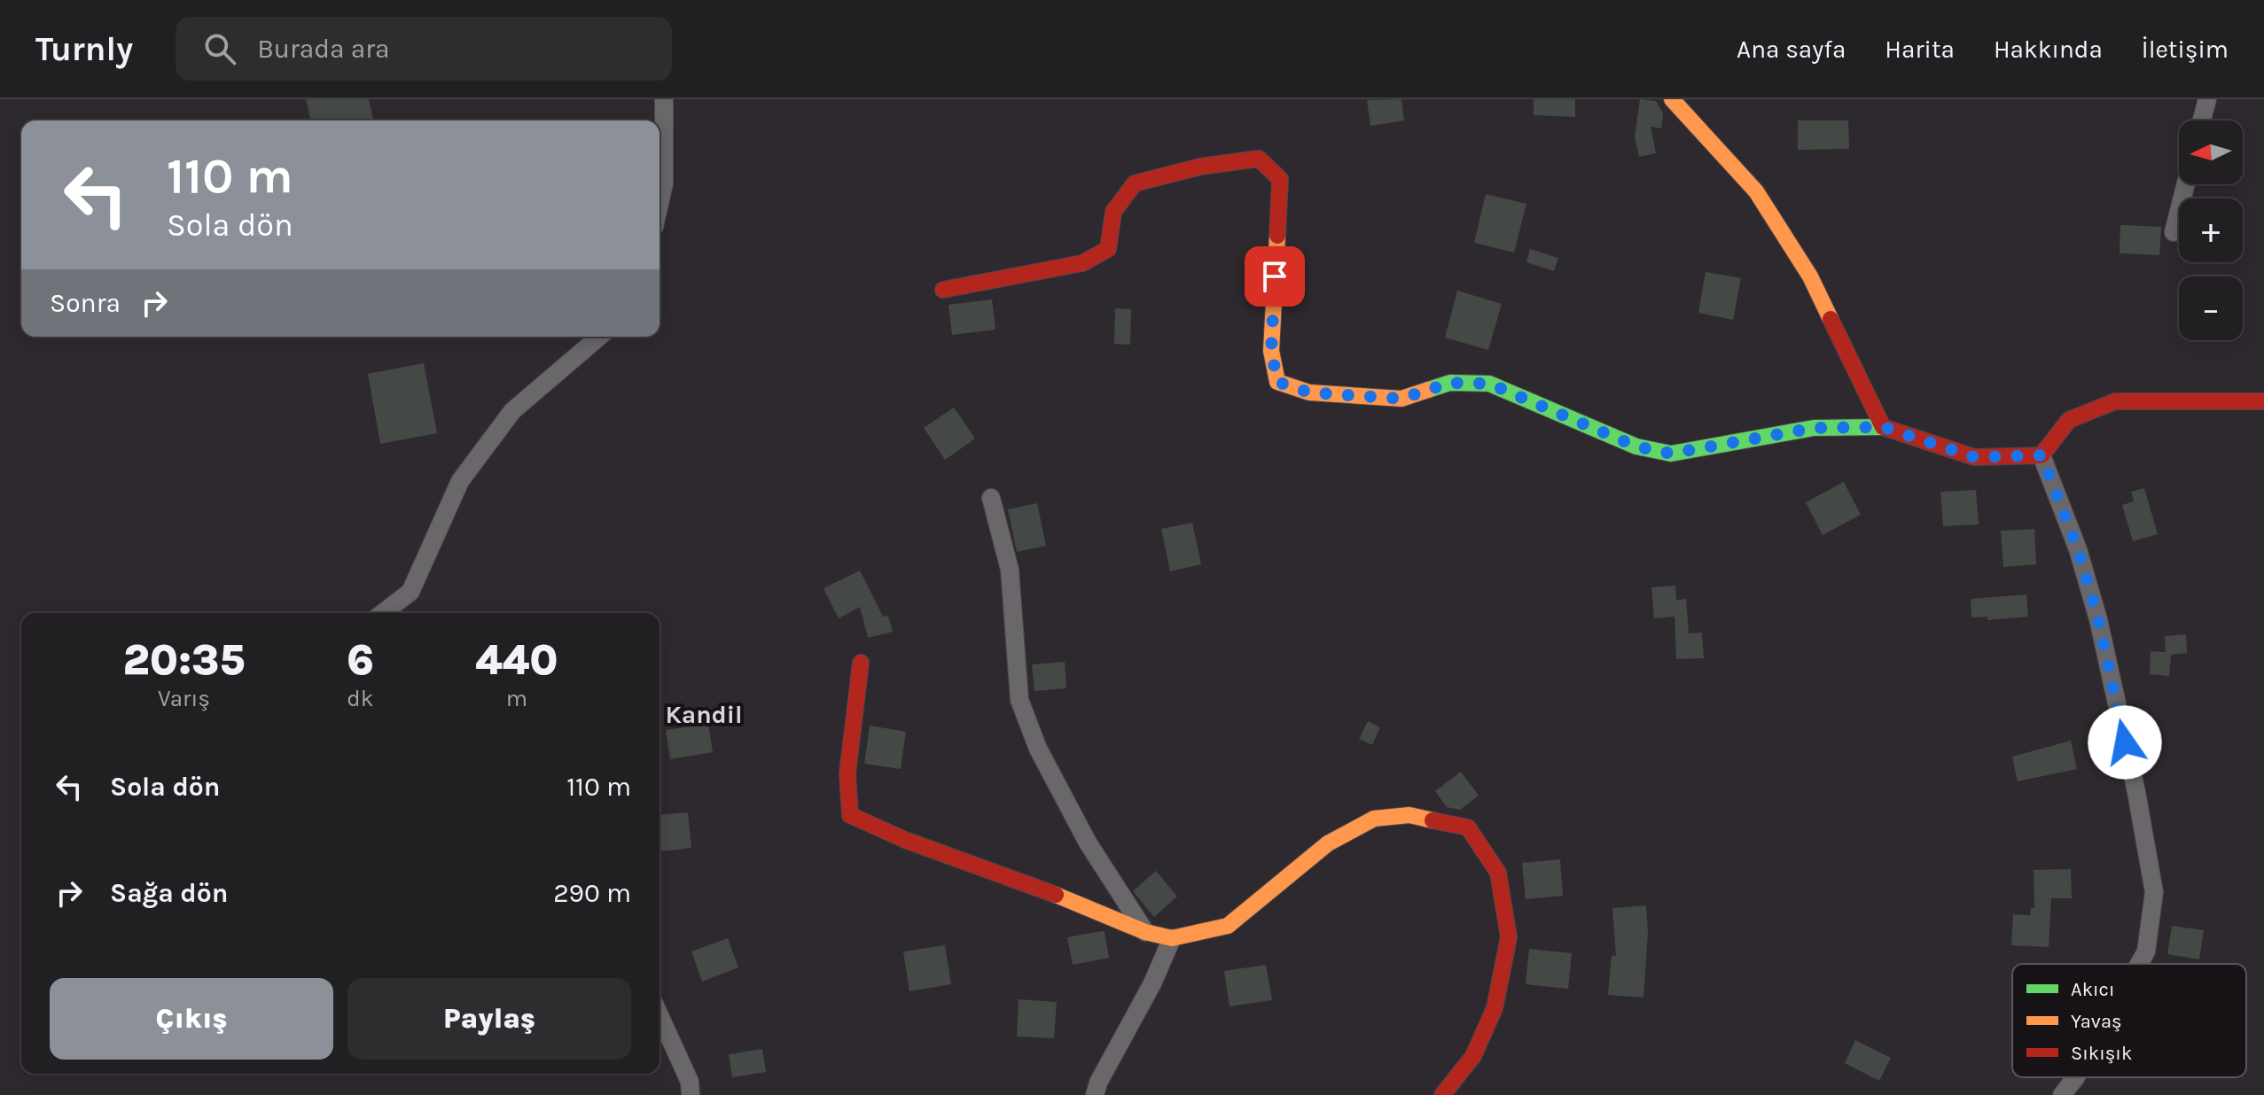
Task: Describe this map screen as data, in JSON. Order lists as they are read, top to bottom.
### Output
{
  "districts": ["Kandil"],
  "legend": ["Akıcı", "Yavaş", "Sıkışık"],
  "north": "left",
  "page": {
    "header": "Turnly",
    "search": "Burada ara",
    "nav": [
      "Ana sayfa",
      "Harita",
      "Hakkında",
      "İletişim"
    ],
    "map_buttons": ["+", "−"],
    "turn": ["110 m", "Sola dön"],
    "then": "Sonra",
    "eta": [
      "20:35",
      "Varış",
      "6",
      "dk",
      "440",
      "m"
    ],
    "list": [
      {
        "name": "Sola dön",
        "value": "110 m"
      },
      {
        "name": "Sağa dön",
        "value": "290 m"
      }
    ],
    "buttons": ["Çıkış", "Paylaş"]
  }
}
